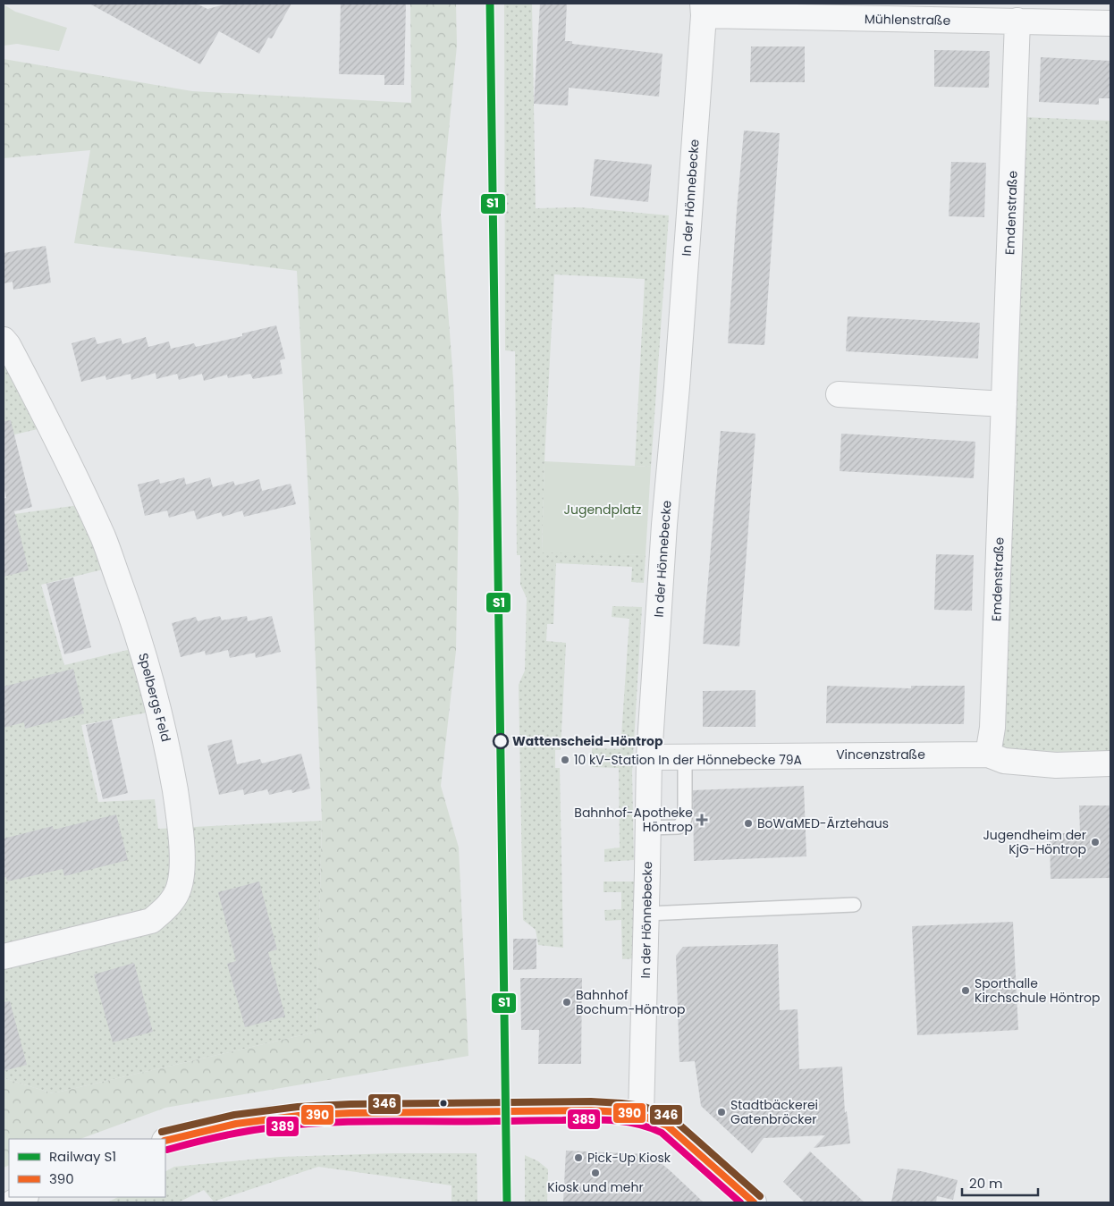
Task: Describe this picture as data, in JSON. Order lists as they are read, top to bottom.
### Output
{
  "streets": {
    "street": [
      "Mühlenstraße",
      "In der Hönnebecke",
      "Emdenstraße",
      "Spelbergs Feld",
      "Vincenzstraße"
    ]
  },
  "crossings": [
    ["Mühlenstraße", "In der Hönnebecke"],
    ["Mühlenstraße", "Emdenstraße"],
    ["In der Hönnebecke", "Vincenzstraße"],
    ["Emdenstraße", "Vincenzstraße"]
  ],
  "parks": ["Jugendplatz"],
  "places": {
    "other": [
      "Wattenscheid-Höntrop",
      "10 kV-Station In der Hönnebecke 79A",
      "BoWaMED-Ärztehaus",
      "Jugendheim der KjG-Höntrop",
      "Sporthalle Kirchschule Höntrop",
      "Bahnhof Bochum-Höntrop",
      "Stadtbäckerei Gatenbröcker",
      "Pick-Up Kiosk",
      "Kiosk und mehr"
    ],
    "health": ["Bahnhof-Apotheke Höntrop"]
  },
  "lines": [
    "rail line S1",
    "transit line 346",
    "transit line 390",
    "transit line 389"
  ],
  "legend": ["Railway S1", "390"],
  "scale_bar": "20 m"
}
